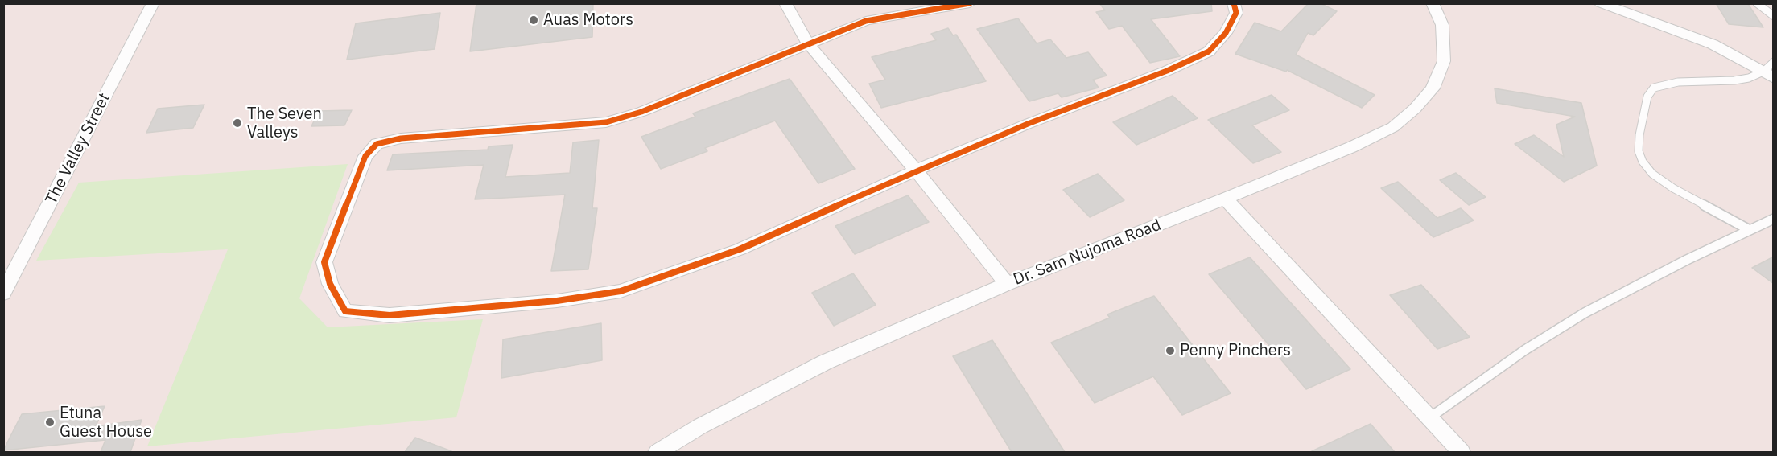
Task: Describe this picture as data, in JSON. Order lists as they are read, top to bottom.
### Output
{
  "streets": {
    "street": ["The Valley Street", "Dr. Sam Nujoma Road"]
  },
  "places": [
    "Auas Motors",
    "The Seven Valleys",
    "Penny Pinchers",
    "Etuna Guest House"
  ]
}
